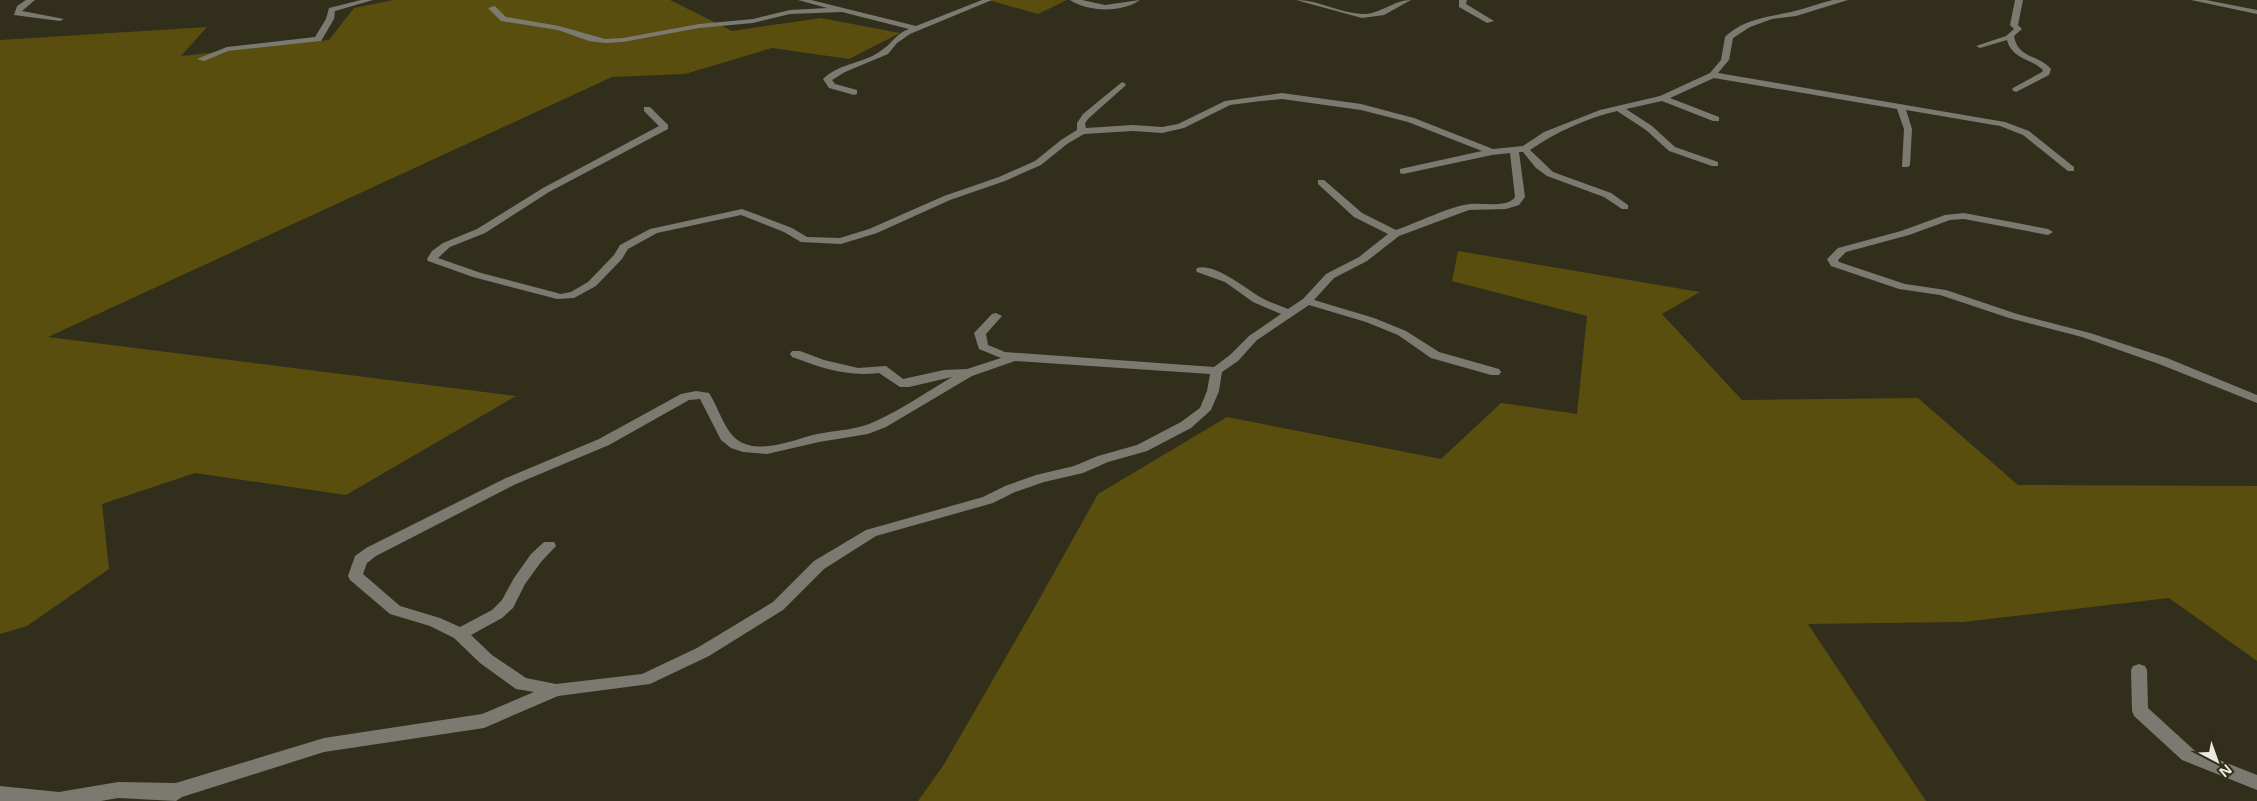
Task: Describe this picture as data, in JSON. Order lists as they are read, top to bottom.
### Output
{
  "north": "bottom right"
}
